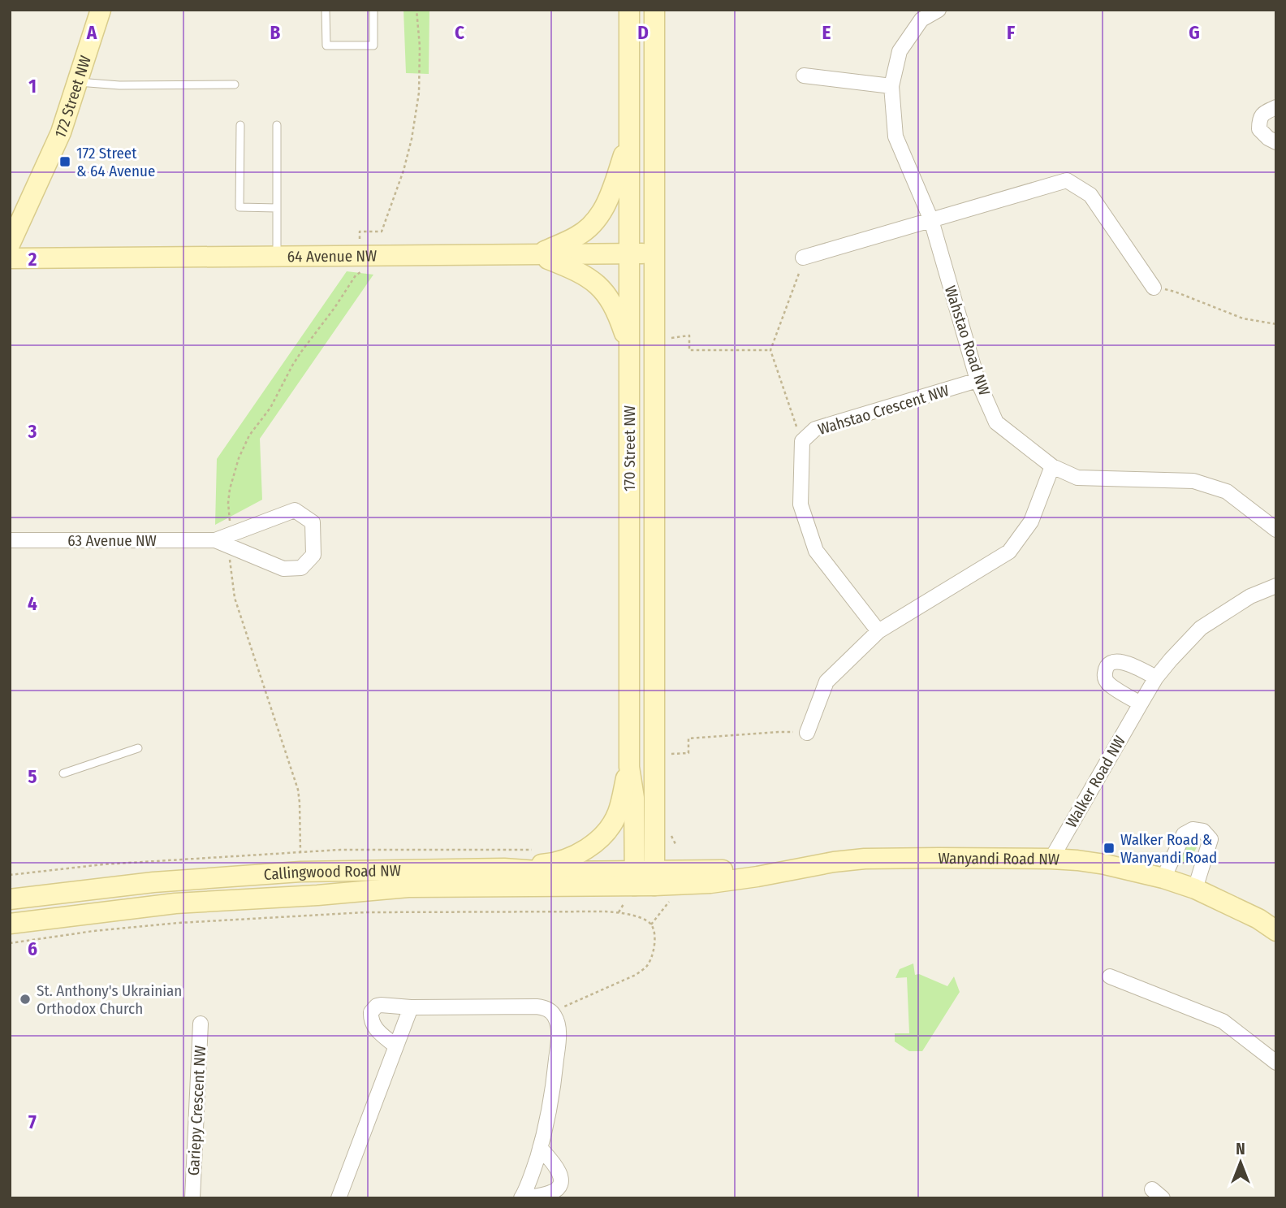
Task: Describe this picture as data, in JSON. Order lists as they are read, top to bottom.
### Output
{
  "streets": {
    "main road": [
      "172 Street NW",
      "64 Avenue NW",
      "170 Street NW",
      "Wanyandi Road NW",
      "Callingwood Road NW"
    ],
    "street": [
      "Wahstao Road NW",
      "Wahstao Crescent NW",
      "63 Avenue NW",
      "Walker Road NW",
      "Gariepy Crescent NW"
    ]
  },
  "crossings": [
    ["64 Avenue NW", "170 Street NW"],
    ["Wahstao Road NW", "Wahstao Crescent NW"],
    ["170 Street NW", "Wanyandi Road NW"],
    ["170 Street NW", "Callingwood Road NW"],
    ["Walker Road NW", "Wanyandi Road NW"],
    ["Wanyandi Road NW", "Callingwood Road NW"]
  ],
  "places": {
    "transit": ["172 Street & 64 Avenue", "Walker Road & Wanyandi Road"],
    "other": ["St. Anthony's Ukrainian Orthodox Church"]
  },
  "north": "top",
  "grid": {
    "columns": [
      "A",
      "B",
      "C",
      "D",
      "E",
      "F",
      "G"
    ],
    "rows": [
      "1",
      "2",
      "3",
      "4",
      "5",
      "6",
      "7"
    ]
  }
}
